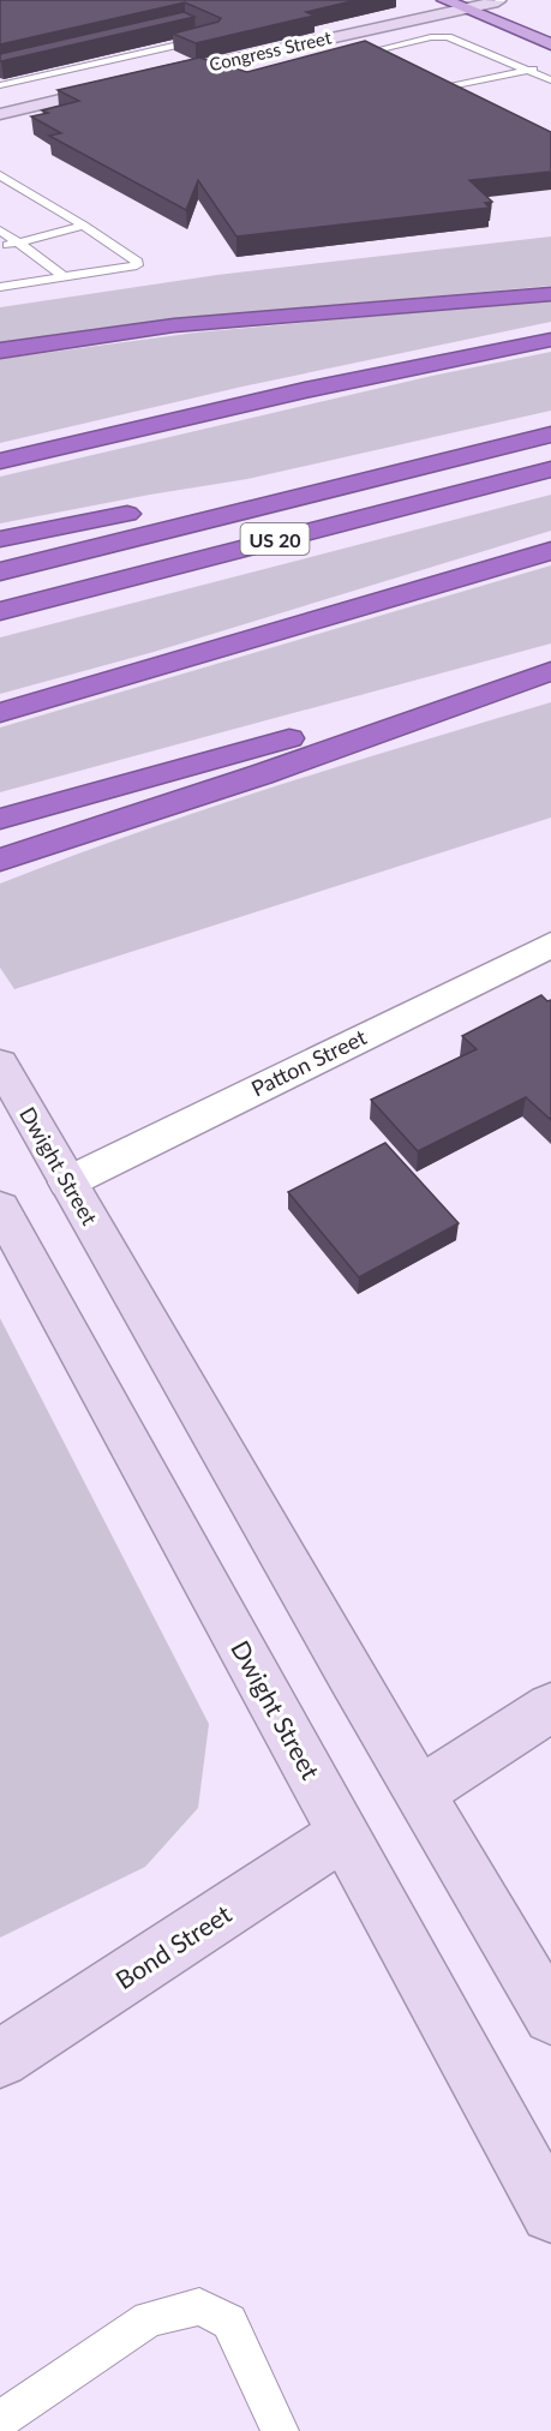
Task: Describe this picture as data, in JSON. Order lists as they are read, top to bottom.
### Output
{
  "streets": {
    "highway": ["US 20"],
    "main road": ["Congress Street", "Dwight Street", "Bond Street"],
    "street": ["Patton Street"]
  },
  "crossings": [
    ["Patton Street", "Dwight Street"],
    ["Dwight Street", "Bond Street"]
  ]
}
